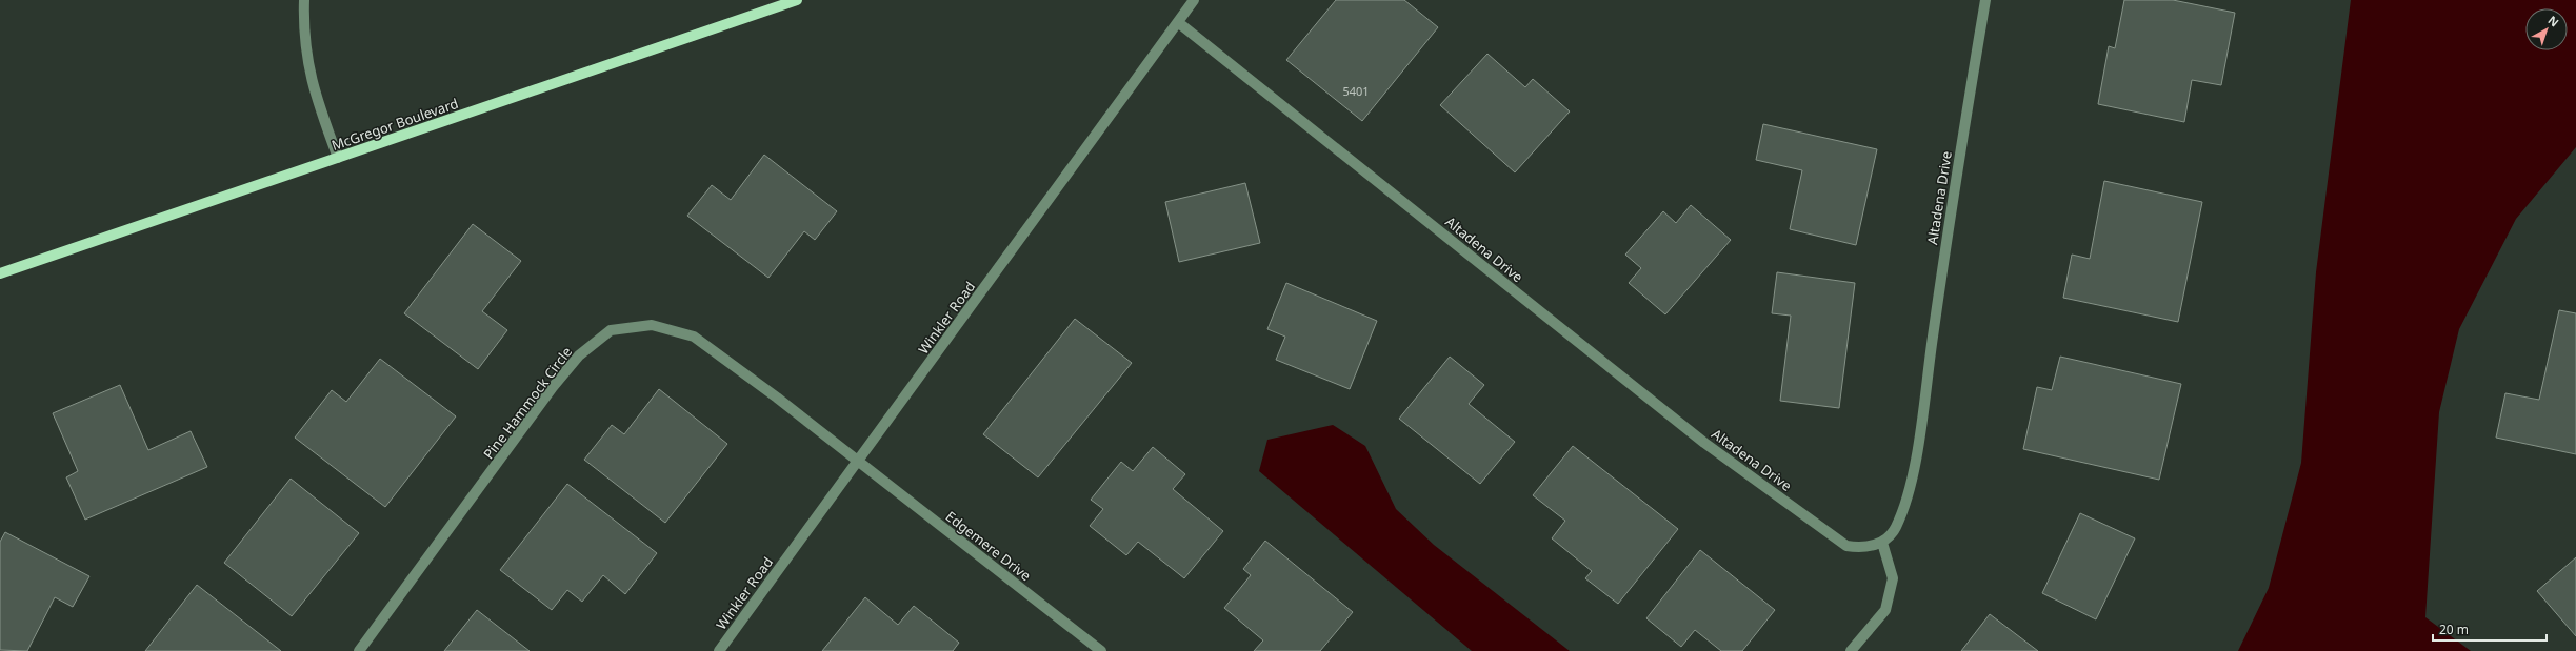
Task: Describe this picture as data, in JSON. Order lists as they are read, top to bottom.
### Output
{
  "streets": {
    "main road": ["McGregor Boulevard"],
    "street": [
      "Altadena Drive",
      "Winkler Road",
      "Pine Hammock Circle",
      "Edgemere Drive"
    ]
  },
  "crossings": [
    ["Altadena Drive", "Winkler Road"],
    ["Winkler Road", "Pine Hammock Circle"],
    ["Winkler Road", "Edgemere Drive"],
    ["Pine Hammock Circle", "Edgemere Drive"]
  ],
  "house_numbers": ["5401"],
  "scale_bar": "20 m",
  "north": "top right"
}
